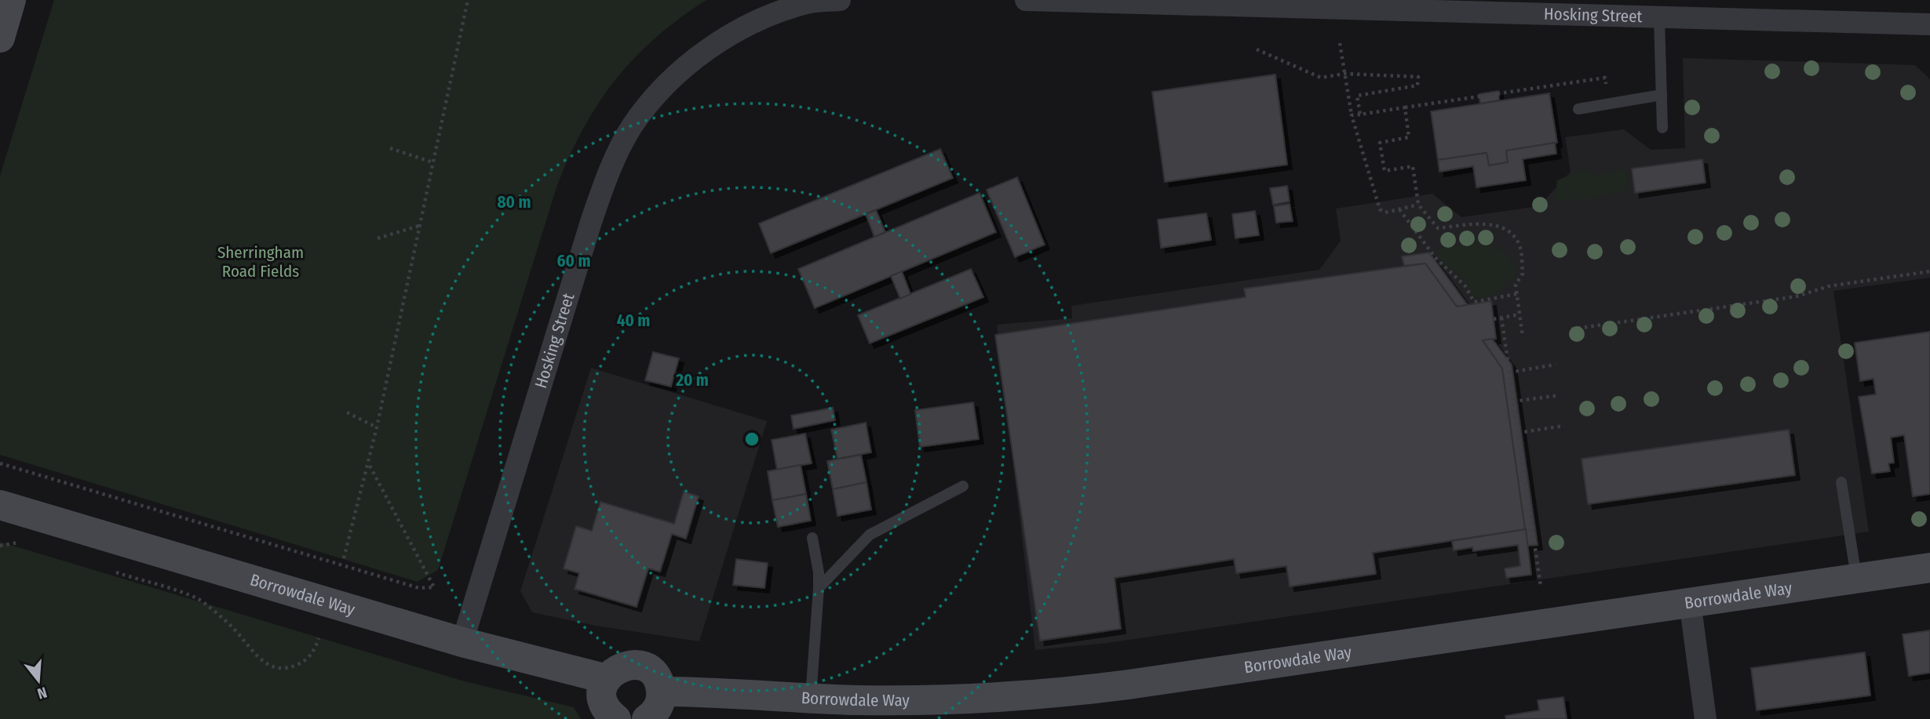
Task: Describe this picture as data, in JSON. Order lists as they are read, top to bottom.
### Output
{
  "streets": {
    "street": ["Hosking Street", "Borrowdale Way"]
  },
  "crossings": [
    ["Hosking Street", "Borrowdale Way"]
  ],
  "parks": ["Sherringham Road Fields"],
  "north": "bottom",
  "rings": [
    "80 m",
    "60 m",
    "40 m",
    "20 m"
  ]
}
